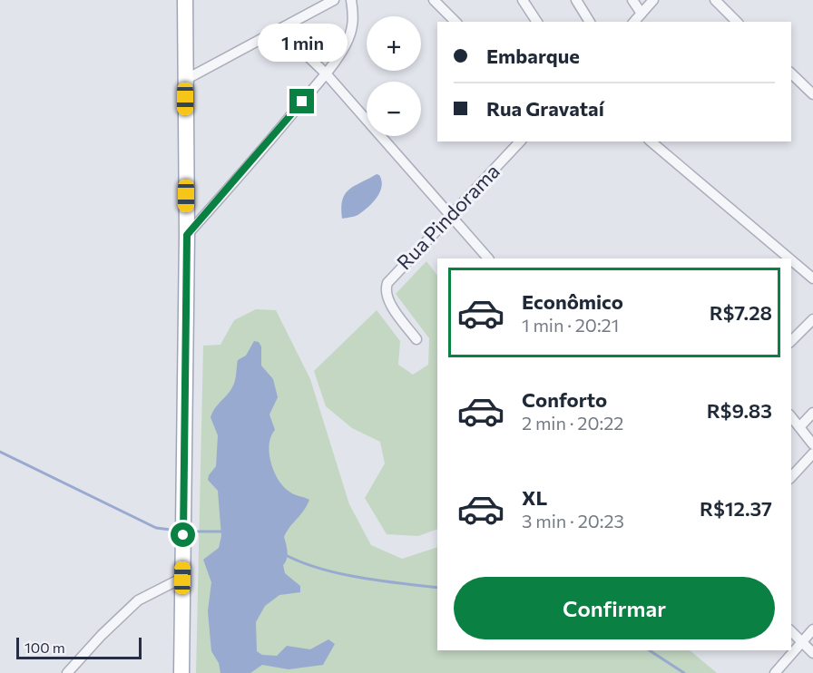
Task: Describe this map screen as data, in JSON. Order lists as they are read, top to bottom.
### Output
{
  "streets": {
    "street": ["Rua Pindorama"]
  },
  "scale_bar": "100 m",
  "page": {
    "map_buttons": ["+", "−"],
    "banner": ["Embarque", "Rua Gravataí"],
    "bubble": "1 min",
    "list": [
      {
        "name": "Econômico",
        "note": "1 min · 20:21",
        "value": "R$7.28"
      },
      {
        "name": "Conforto",
        "note": "2 min · 20:22",
        "value": "R$9.83"
      },
      {
        "name": "XL",
        "note": "3 min · 20:23",
        "value": "R$12.37"
      }
    ],
    "buttons": "Confirmar",
    "scale": "100 m"
  }
}
